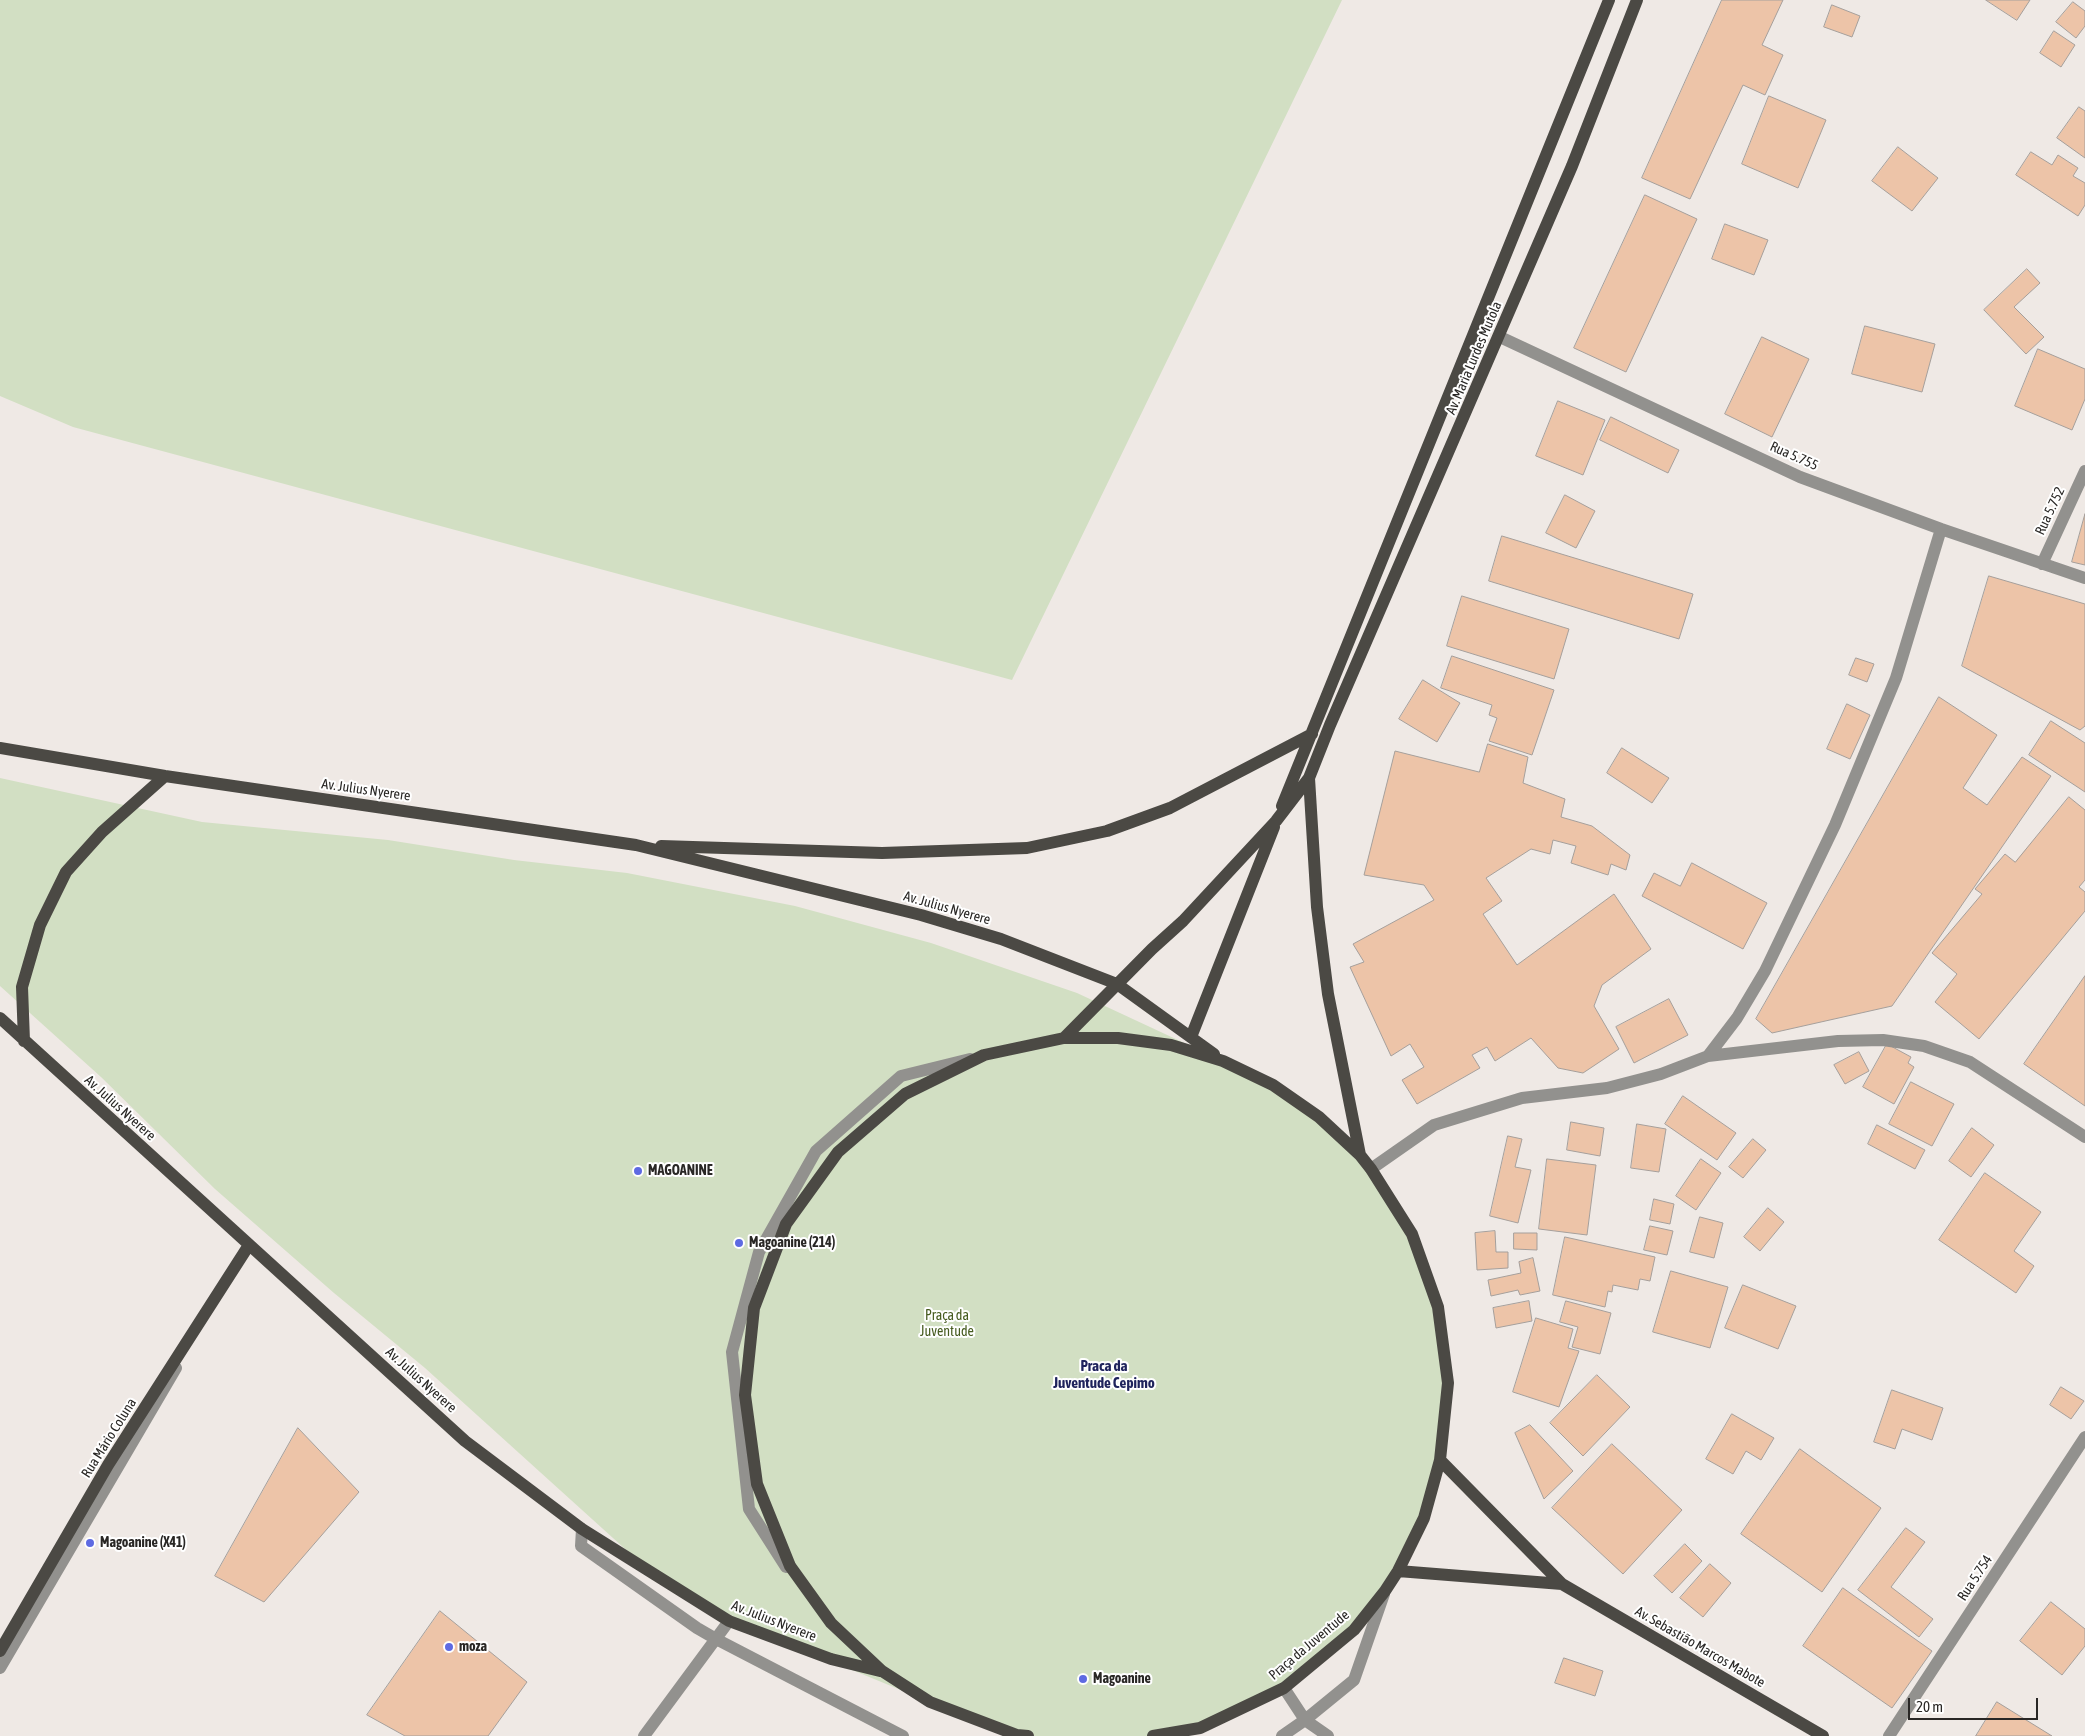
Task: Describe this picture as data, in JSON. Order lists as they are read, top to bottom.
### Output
{
  "streets": {
    "main road": [
      "Av. Maria Lurdes Mutola",
      "Av. Julius Nyerere",
      "Rua Mário Coluna",
      "Praça da Juventude",
      "Av. Sebastião Marcos Mabote"
    ],
    "street": ["Rua 5.755", "Rua 5.752", "Rua 5.754"]
  },
  "crossings": [
    ["Av. Maria Lurdes Mutola", "Rua 5.755"],
    ["Rua 5.755", "Rua 5.752"],
    ["Av. Julius Nyerere", "Rua Mário Coluna"],
    ["Av. Julius Nyerere", "Praça da Juventude"],
    ["Praça da Juventude", "Av. Sebastião Marcos Mabote"]
  ],
  "districts": ["Praca da Juventude Cepimo"],
  "parks": ["Praça da Juventude"],
  "places": [
    "MAGOANINE",
    "Magoanine (214)",
    "Magoanine (X41)",
    "moza",
    "Magoanine"
  ],
  "scale_bar": "20 m"
}
